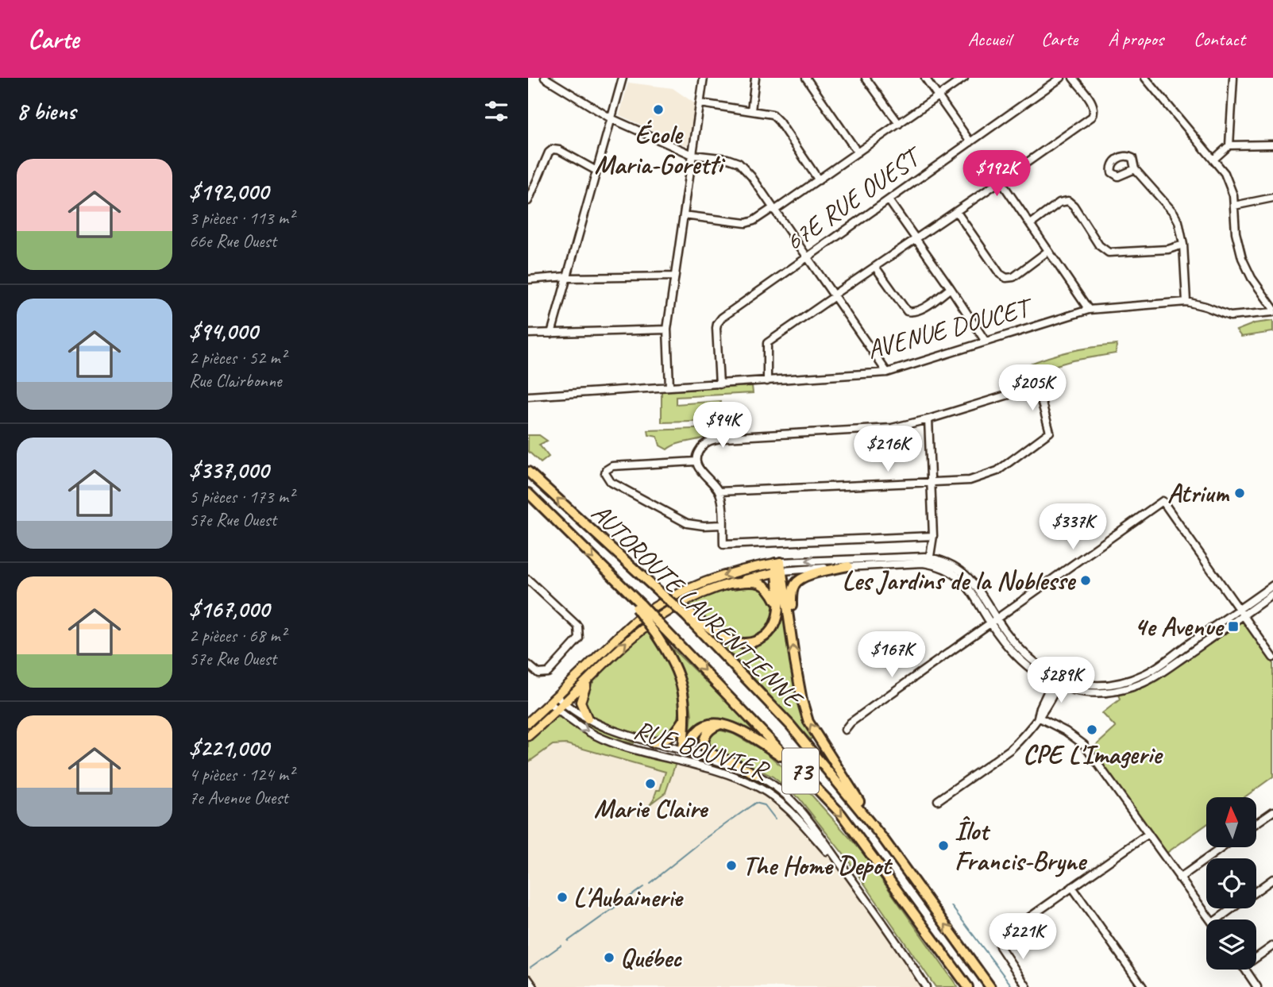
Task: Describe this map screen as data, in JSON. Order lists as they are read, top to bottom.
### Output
{
  "streets": {
    "highway": ["AUTOROUTE LAURENTIENNE", "73"],
    "street": ["67E RUE OUEST", "AVENUE DOUCET", "RUE BOUVIER"]
  },
  "crossings": [
    ["67E RUE OUEST", "AVENUE DOUCET"]
  ],
  "places": {
    "other": [
      "École Maria-Goretti",
      "Atrium",
      "Les Jardins de la Noblesse",
      "CPE L'Imagerie",
      "Marie Claire",
      "Îlot Francis-Bryne",
      "The Home Depot",
      "L'Aubainerie",
      "Québec"
    ],
    "transit": ["4e Avenue"]
  },
  "north": "top",
  "page": {
    "header": "Carte",
    "nav": [
      "Accueil",
      "Carte",
      "À propos",
      "Contact"
    ],
    "heading": "8 biens",
    "list": [
      {
        "name": "$192,000",
        "note": "3 pièces · 113 m² · 66e Rue Ouest"
      },
      {
        "name": "$94,000",
        "note": "2 pièces · 52 m² · Rue Clairbonne"
      },
      {
        "name": "$337,000",
        "note": "5 pièces · 173 m² · 57e Rue Ouest"
      },
      {
        "name": "$167,000",
        "note": "2 pièces · 68 m² · 57e Rue Ouest"
      },
      {
        "name": "$221,000",
        "note": "4 pièces · 124 m² · 7e Avenue Ouest"
      }
    ],
    "price": [
      "$192K",
      "$205K",
      "$94K",
      "$216K",
      "$337K",
      "$167K",
      "$289K",
      "$221K"
    ]
  }
}
